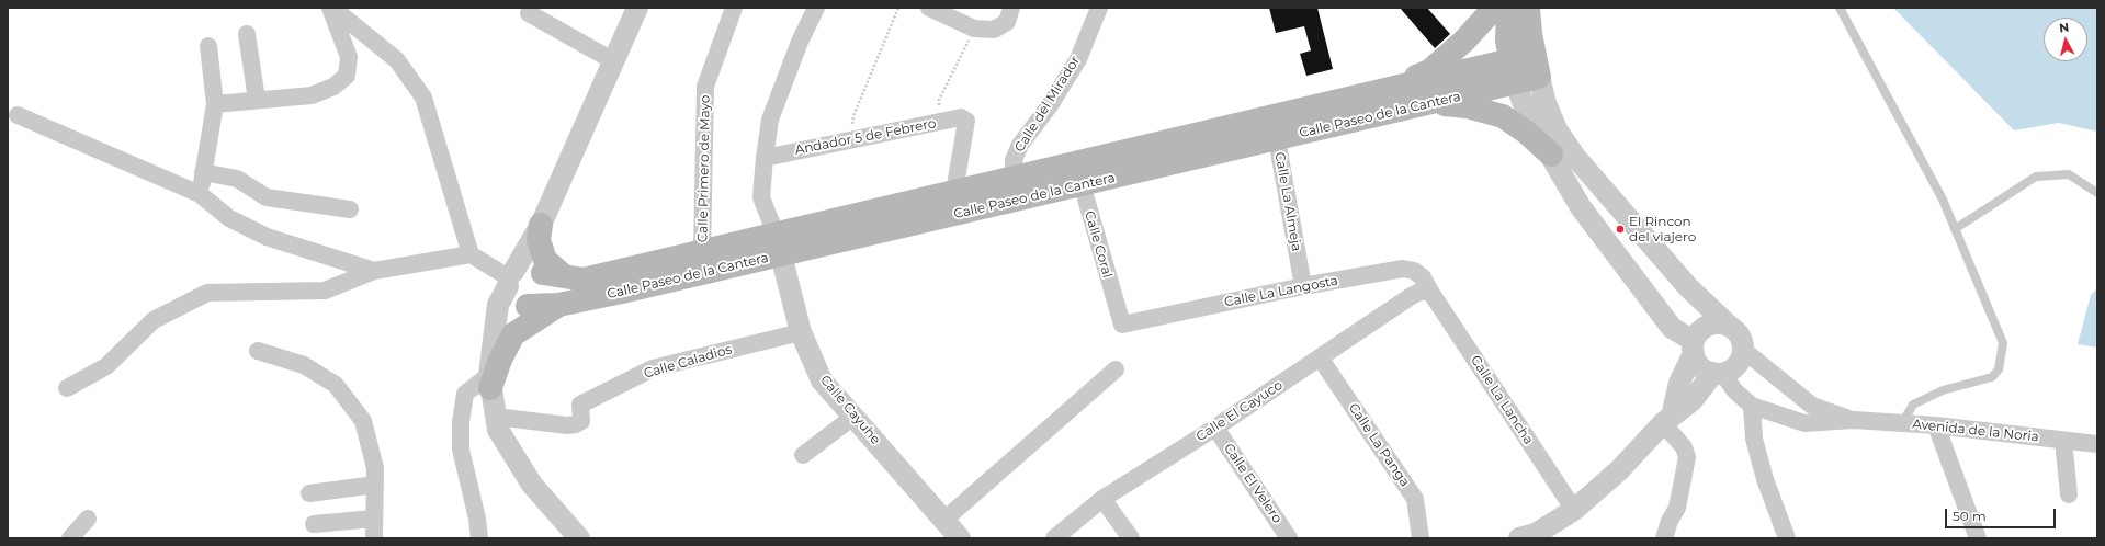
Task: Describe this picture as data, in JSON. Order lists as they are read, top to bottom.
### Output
{
  "streets": {
    "main road": ["Calle Paseo de la Cantera"],
    "street": [
      "Calle del Mirador",
      "Andador 5 de Febrero",
      "Calle Primero de Mayo",
      "Calle La Almeja",
      "Calle Coral",
      "Calle La Langosta",
      "Calle Caladios",
      "Calle La Lancha",
      "Calle Cayuhe",
      "Calle El Cayuco",
      "Avenida de la Noria",
      "Calle La Panga",
      "Calle El Velero"
    ]
  },
  "crossings": [
    ["Calle del Mirador", "Calle Paseo de la Cantera"],
    ["Calle Paseo de la Cantera", "Andador 5 de Febrero"],
    ["Calle Paseo de la Cantera", "Calle Primero de Mayo"],
    ["Calle Paseo de la Cantera", "Calle La Almeja"],
    ["Calle Paseo de la Cantera", "Calle Coral"],
    ["Calle Paseo de la Cantera", "Calle Cayuhe"],
    ["Calle La Almeja", "Calle La Langosta"],
    ["Calle Coral", "Calle La Langosta"],
    ["Calle La Langosta", "Calle La Lancha"],
    ["Calle La Langosta", "Calle El Cayuco"],
    ["Calle Caladios", "Calle Cayuhe"],
    ["Calle La Lancha", "Calle El Cayuco"],
    ["Calle El Cayuco", "Calle La Panga"],
    ["Calle El Cayuco", "Calle El Velero"]
  ],
  "places": ["El Rincon del viajero"],
  "scale_bar": "50 m",
  "north": "top"
}
